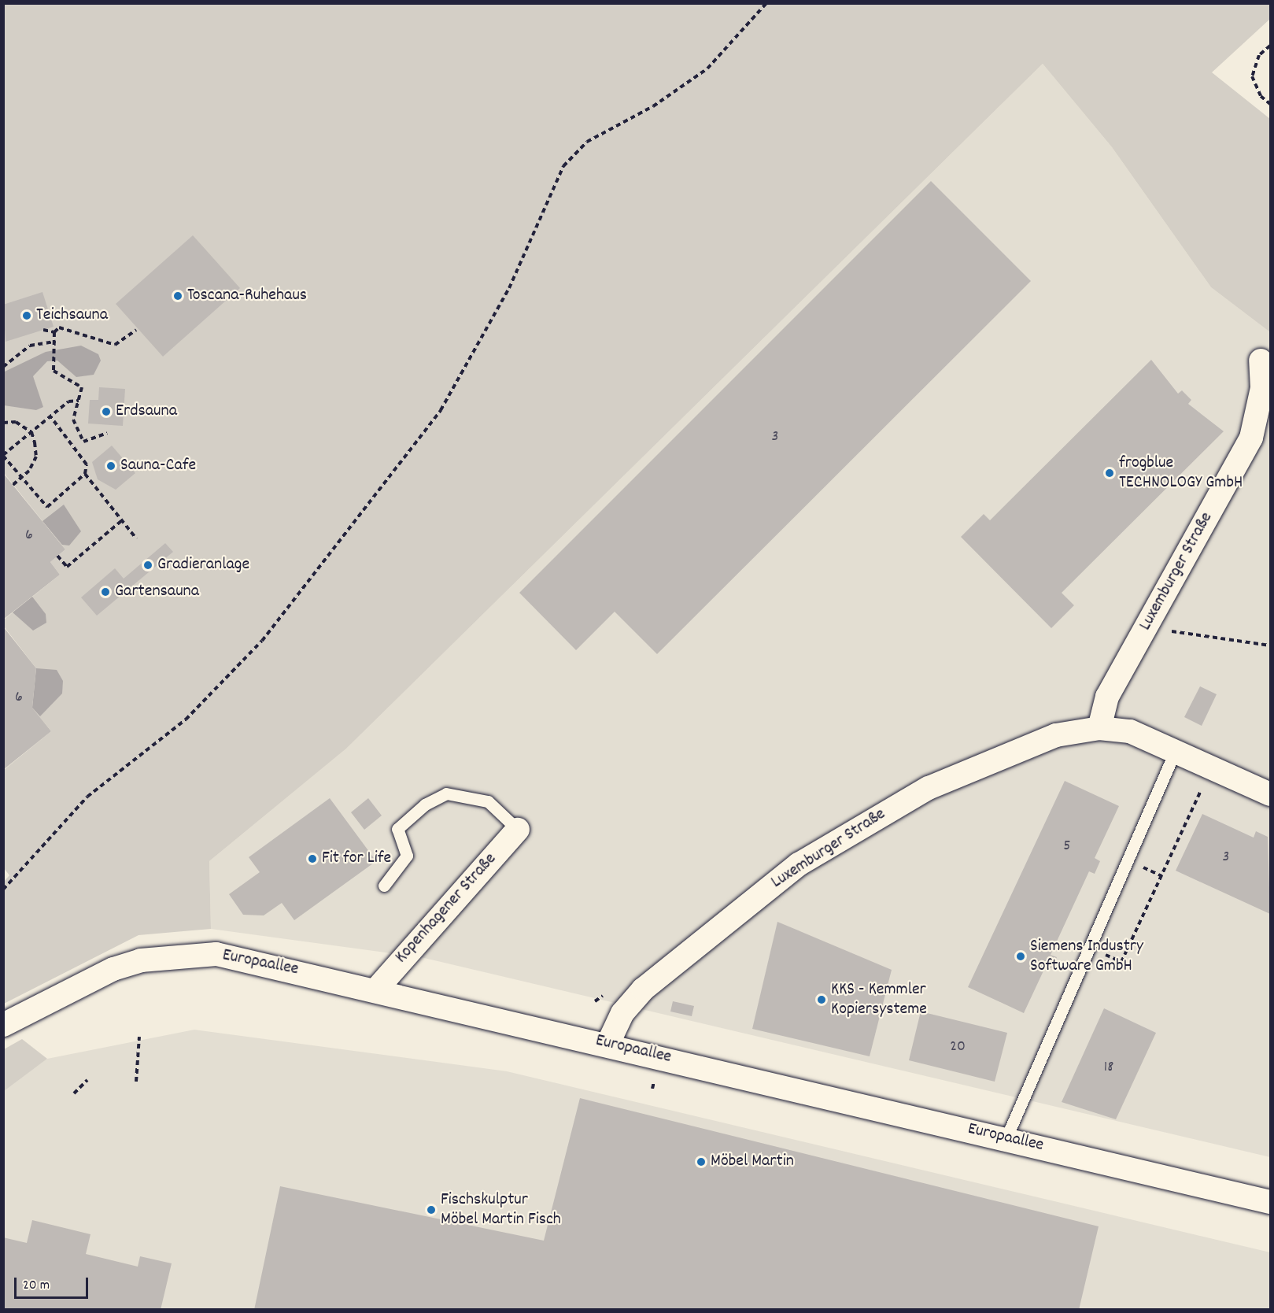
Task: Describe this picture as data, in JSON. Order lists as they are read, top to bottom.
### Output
{
  "streets": {
    "street": ["Luxemburger Straße", "Kopenhagener Straße", "Europaallee"]
  },
  "crossings": [
    ["Luxemburger Straße", "Europaallee"],
    ["Kopenhagener Straße", "Europaallee"]
  ],
  "places": [
    "Toscana-Ruhehaus",
    "Teichsauna",
    "Erdsauna",
    "Sauna-Cafe",
    "frogblue TECHNOLOGY GmbH",
    "Gradieranlage",
    "Gartensauna",
    "Fit for Life",
    "Siemens Industry Software GmbH",
    "KKS - Kemmler Kopiersysteme",
    "Möbel Martin",
    "Fischskulptur Möbel Martin Fisch"
  ],
  "house_numbers": [
    "3",
    "6",
    "6",
    "5",
    "3",
    "20",
    "18"
  ],
  "scale_bar": "20 m"
}
